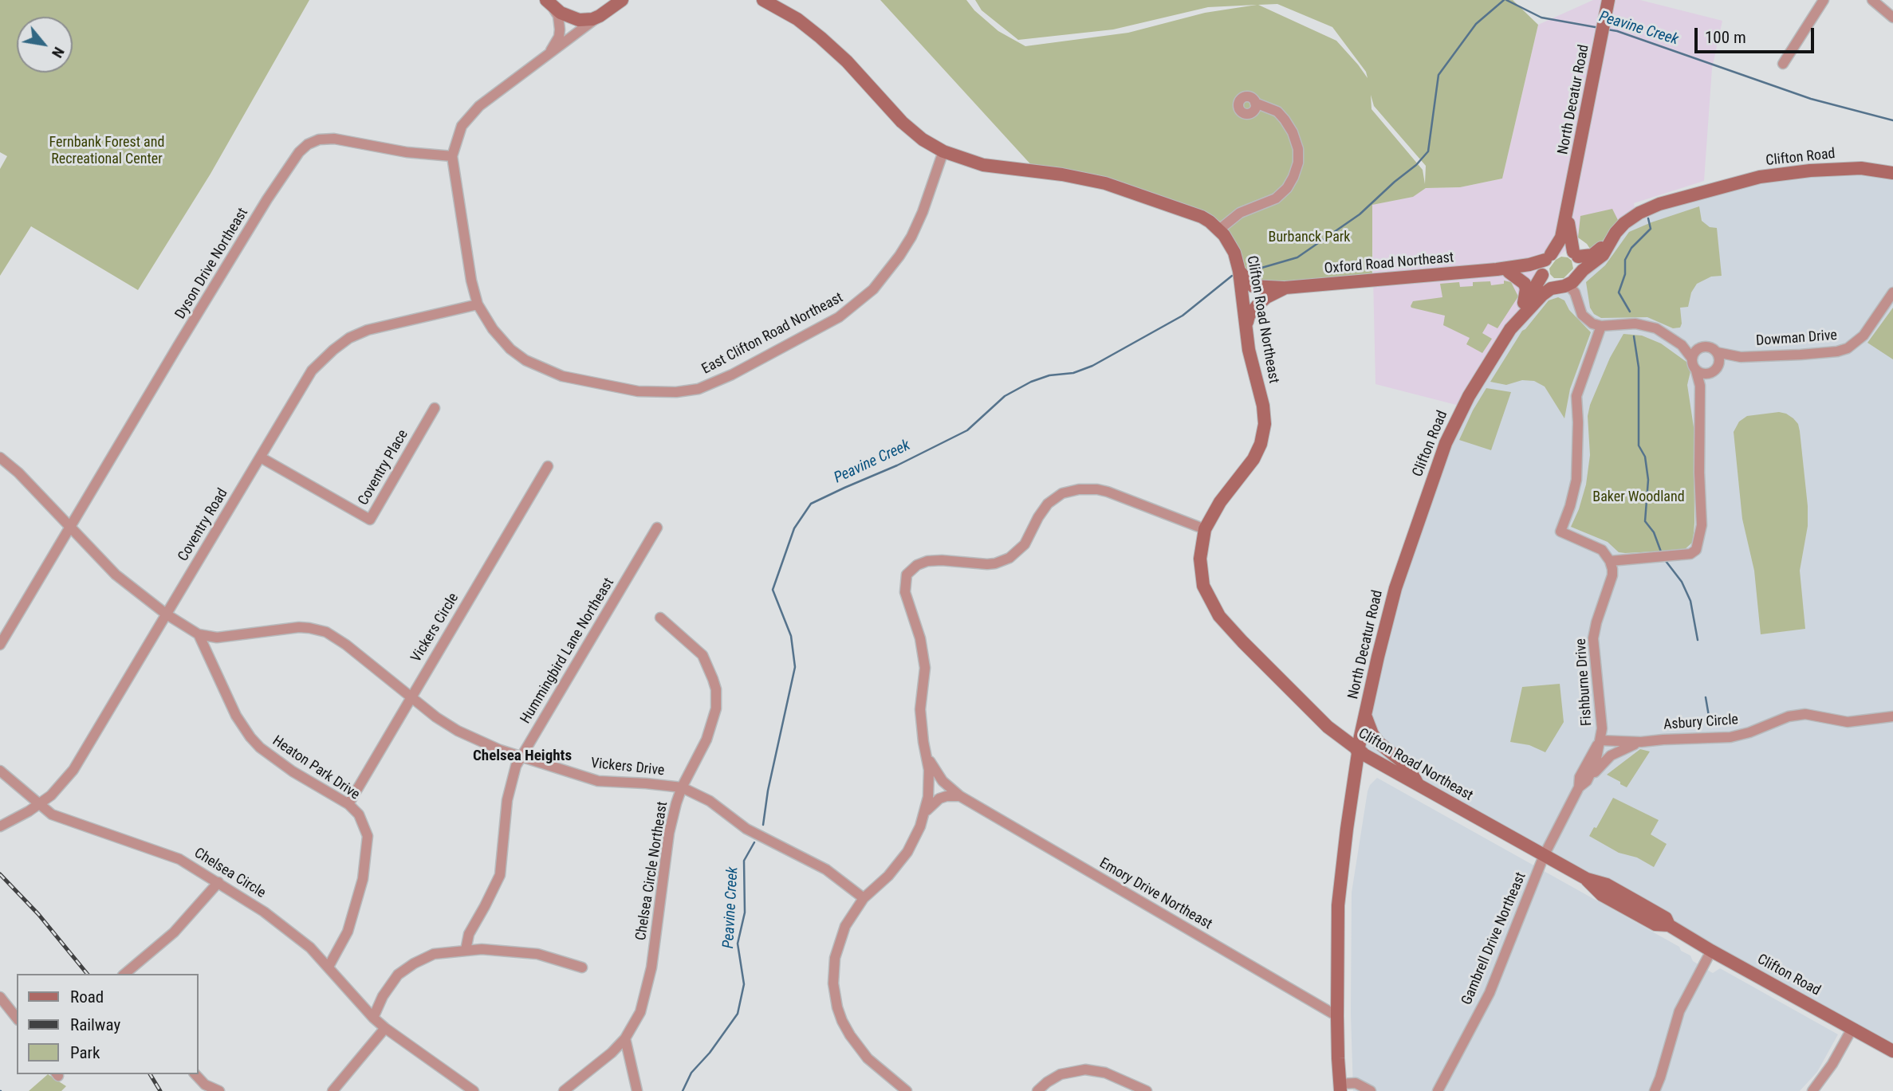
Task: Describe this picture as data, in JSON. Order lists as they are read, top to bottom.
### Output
{
  "streets": {
    "main road": [
      "North Decatur Road",
      "Clifton Road",
      "Oxford Road Northeast",
      "Clifton Road Northeast"
    ],
    "street": [
      "Dyson Drive Northeast",
      "East Clifton Road Northeast",
      "Dowman Drive",
      "Coventry Place",
      "Coventry Road",
      "Vickers Circle",
      "Hummingbird Lane Northeast",
      "Fishburne Drive",
      "Asbury Circle",
      "Vickers Drive",
      "Heaton Park Drive",
      "Chelsea Circle Northeast",
      "Chelsea Circle",
      "Emory Drive Northeast",
      "Gambrell Drive Northeast"
    ]
  },
  "crossings": [
    ["North Decatur Road", "Clifton Road"],
    ["North Decatur Road", "Oxford Road Northeast"],
    ["North Decatur Road", "Clifton Road Northeast"],
    ["North Decatur Road", "Emory Drive Northeast"],
    ["Clifton Road", "Oxford Road Northeast"],
    ["Dyson Drive Northeast", "East Clifton Road Northeast"],
    ["Oxford Road Northeast", "Clifton Road Northeast"],
    ["Clifton Road Northeast", "East Clifton Road Northeast"],
    ["Clifton Road Northeast", "Fishburne Drive"],
    ["Clifton Road Northeast", "Gambrell Drive Northeast"],
    ["East Clifton Road Northeast", "Coventry Road"],
    ["Coventry Place", "Coventry Road"],
    ["Coventry Road", "Chelsea Circle"],
    ["Vickers Circle", "Vickers Drive"],
    ["Vickers Circle", "Heaton Park Drive"],
    ["Hummingbird Lane Northeast", "Vickers Drive"],
    ["Fishburne Drive", "Asbury Circle"],
    ["Fishburne Drive", "Gambrell Drive Northeast"],
    ["Vickers Drive", "Heaton Park Drive"],
    ["Vickers Drive", "Chelsea Circle Northeast"],
    ["Heaton Park Drive", "Chelsea Circle"]
  ],
  "districts": ["Chelsea Heights"],
  "water": ["Peavine Creek"],
  "parks": ["Fernbank Forest and Recreational Center", "Burbanck Park", "Baker Woodland"],
  "legend": ["Road", "Railway", "Park"],
  "scale_bar": "100 m",
  "north": "bottom right"
}
